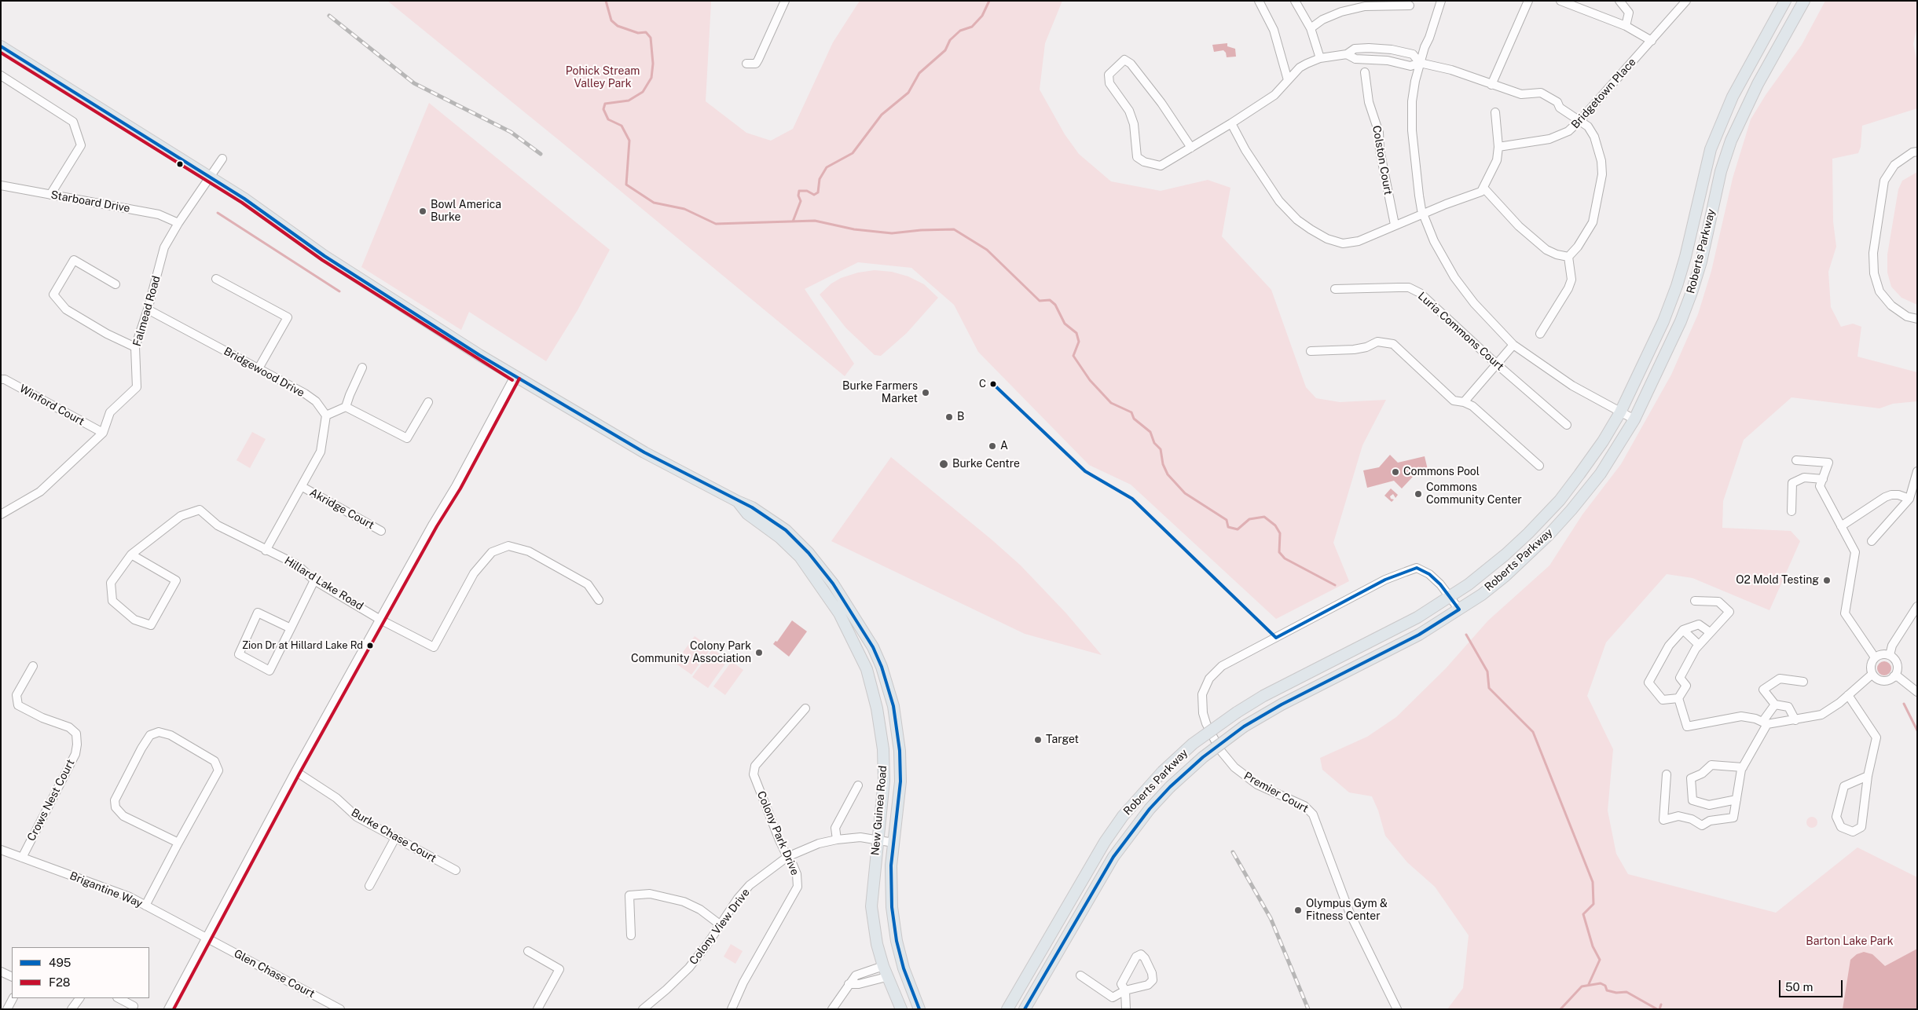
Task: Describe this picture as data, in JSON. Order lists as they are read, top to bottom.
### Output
{
  "streets": {
    "main road": ["Roberts Parkway", "New Guinea Road"],
    "street": [
      "Bridgetown Place",
      "Colston Court",
      "Starboard Drive",
      "Falmead Road",
      "Luria Commons Court",
      "Bridgewood Drive",
      "Winford Court",
      "Akridge Court",
      "Hillard Lake Road",
      "Premier Court",
      "Crows Nest Court",
      "Colony Park Drive",
      "Burke Chase Court",
      "Brigantine Way",
      "Colony View Drive",
      "Glen Chase Court"
    ]
  },
  "crossings": [
    ["Starboard Drive", "Falmead Road"],
    ["Roberts Parkway", "Premier Court"],
    ["Falmead Road", "Bridgewood Drive"],
    ["Falmead Road", "Winford Court"],
    ["Crows Nest Court", "Brigantine Way"],
    ["New Guinea Road", "Colony View Drive"],
    ["Colony Park Drive", "Colony View Drive"],
    ["Brigantine Way", "Glen Chase Court"]
  ],
  "parks": ["Pohick Stream Valley Park", "Barton Lake Park"],
  "places": [
    "Bowl America Burke",
    "C",
    "Burke Farmers Market",
    "B",
    "A",
    "Burke Centre",
    "Commons Pool",
    "Commons Community Center",
    "O2 Mold Testing",
    "Zion Dr at Hillard Lake Rd",
    "Colony Park Community Association",
    "Target",
    "Olympus Gym & Fitness Center"
  ],
  "lines": ["transit line 495", "transit line F28"],
  "legend": ["495", "F28"],
  "scale_bar": "50 m"
}
